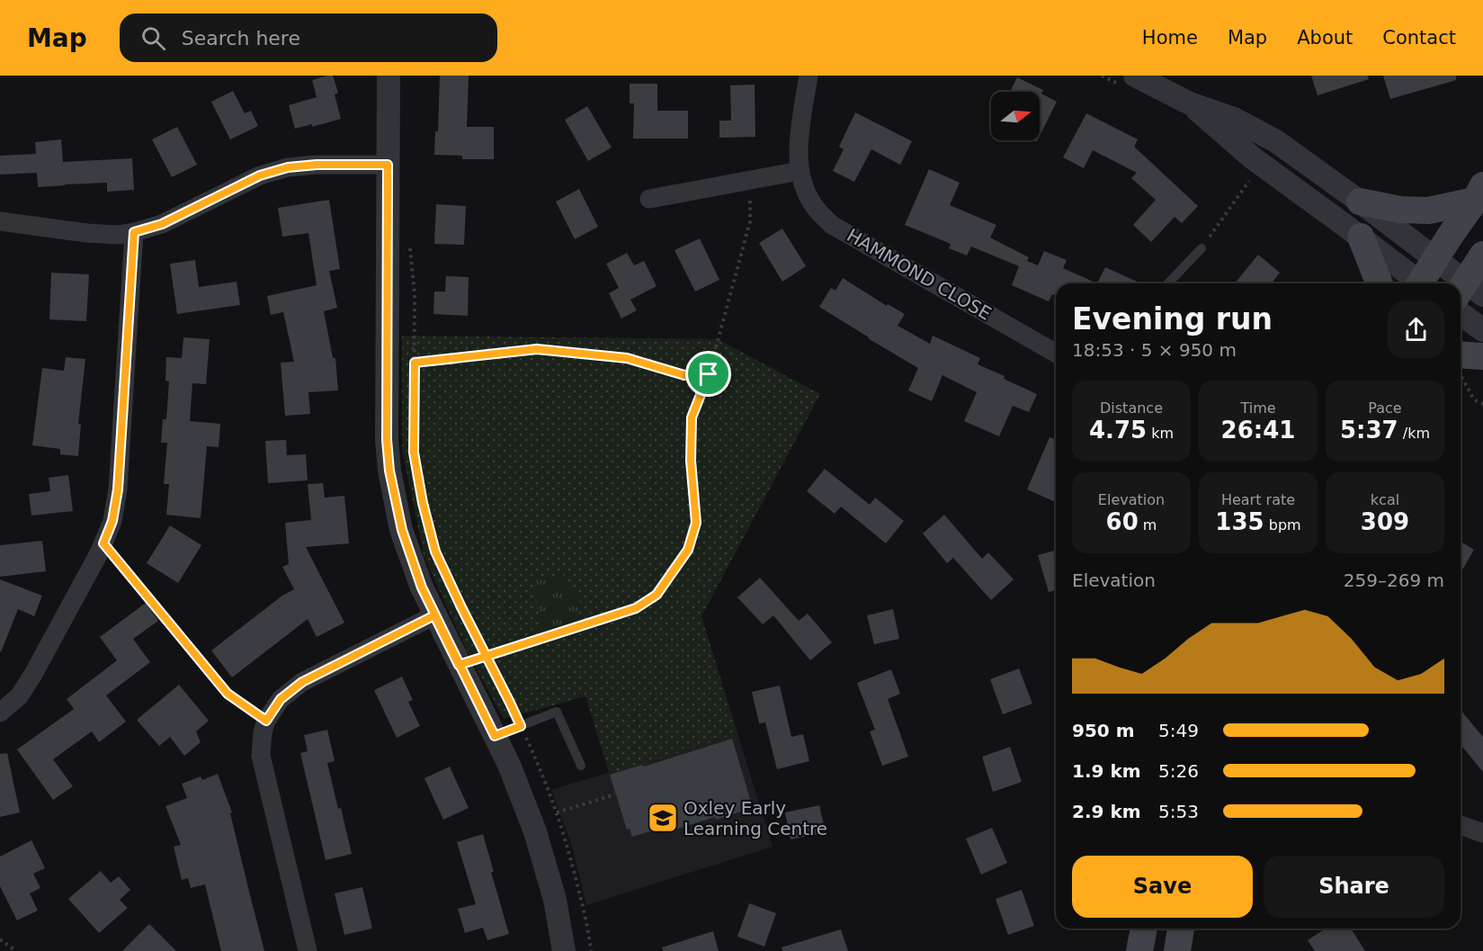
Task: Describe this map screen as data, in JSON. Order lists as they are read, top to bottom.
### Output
{
  "streets": {
    "street": ["HAMMOND CLOSE"]
  },
  "places": {
    "school or university": ["Oxley Early Learning Centre"]
  },
  "north": "right",
  "page": {
    "header": "Map",
    "search": "Search here",
    "nav": [
      "Home",
      "Map",
      "About",
      "Contact"
    ],
    "heading": ["Evening run", "18:53 · 5 × 950 m"],
    "stats": [
      ["Distance", "4.75 km"],
      ["Time", "26:41"],
      ["Pace", "5:37 /km"],
      ["Elevation", "60 m"],
      ["Heart rate", "135 bpm"],
      ["kcal", "309"]
    ],
    "chart": ["Elevation", "259–269 m"],
    "list": [
      {
        "name": "950 m",
        "note": "5:49"
      },
      {
        "name": "1.9 km",
        "note": "5:26"
      },
      {
        "name": "2.9 km",
        "note": "5:53"
      }
    ],
    "buttons": ["Save", "Share"]
  }
}
